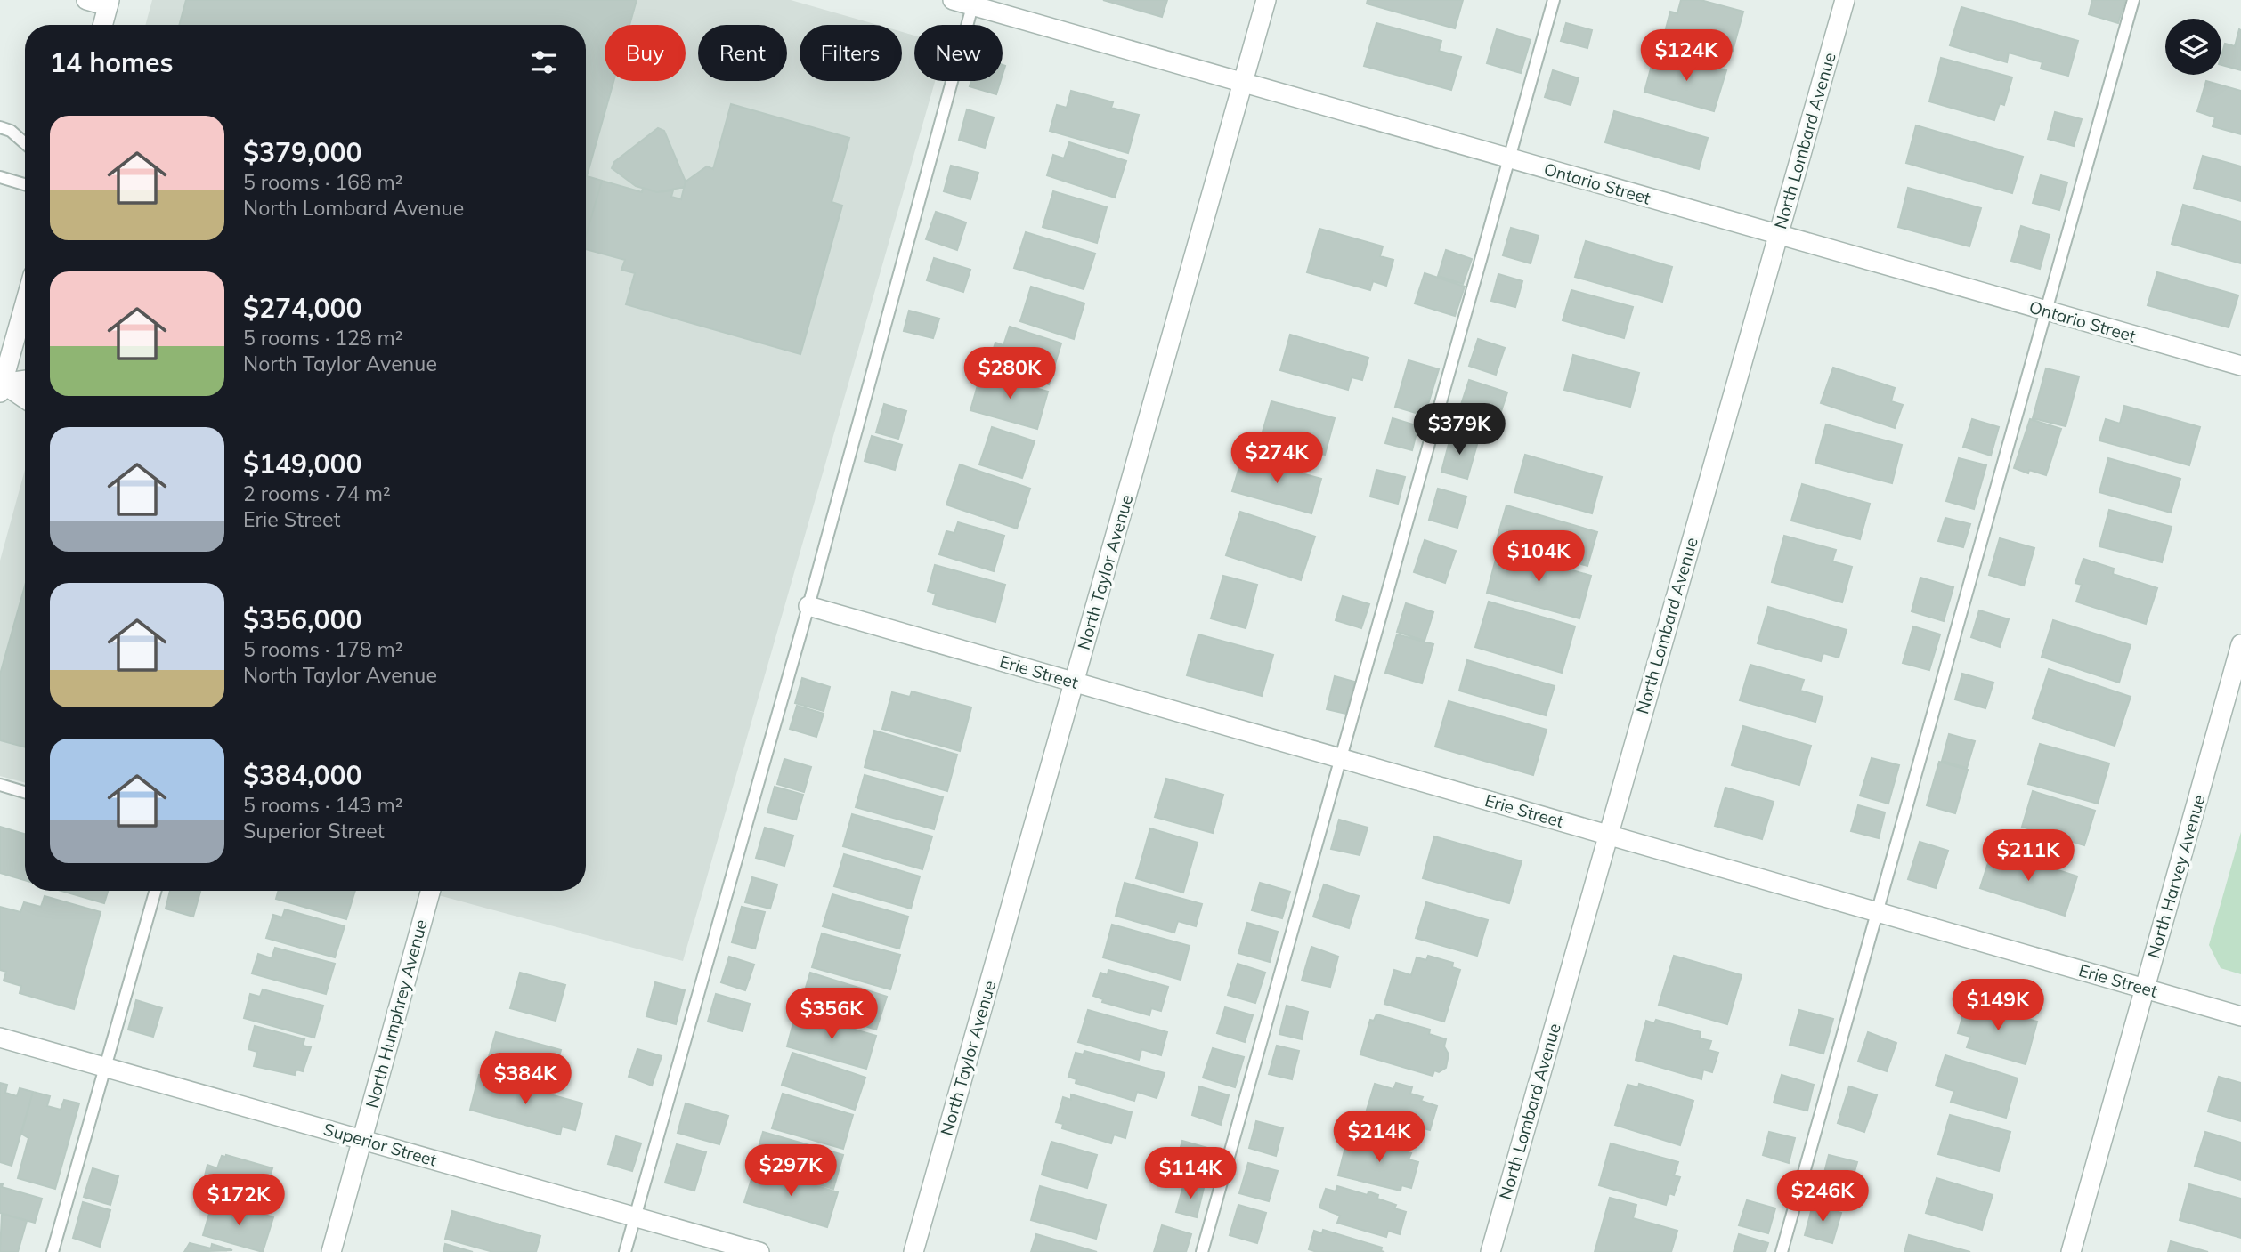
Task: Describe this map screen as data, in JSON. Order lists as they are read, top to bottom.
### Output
{
  "streets": {
    "street": [
      "North Lombard Avenue",
      "Ontario Street",
      "North Taylor Avenue",
      "Erie Street",
      "North Harvey Avenue",
      "North Humphrey Avenue",
      "Superior Street"
    ]
  },
  "crossings": [
    ["North Lombard Avenue", "Ontario Street"],
    ["North Lombard Avenue", "Erie Street"],
    ["Ontario Street", "North Taylor Avenue"],
    ["North Taylor Avenue", "Erie Street"],
    ["Erie Street", "North Harvey Avenue"],
    ["North Humphrey Avenue", "Superior Street"]
  ],
  "page": {
    "chip": [
      "Buy",
      "Rent",
      "Filters",
      "New"
    ],
    "heading": "14 homes",
    "price": [
      "$124K",
      "$280K",
      "$379K",
      "$274K",
      "$104K",
      "$211K",
      "$149K",
      "$356K",
      "$384K",
      "$214K",
      "$297K",
      "$114K",
      "$246K",
      "$172K"
    ],
    "list": [
      {
        "name": "$379,000",
        "note": "5 rooms · 168 m² · North Lombard Avenue"
      },
      {
        "name": "$274,000",
        "note": "5 rooms · 128 m² · North Taylor Avenue"
      },
      {
        "name": "$149,000",
        "note": "2 rooms · 74 m² · Erie Street"
      },
      {
        "name": "$356,000",
        "note": "5 rooms · 178 m² · North Taylor Avenue"
      },
      {
        "name": "$384,000",
        "note": "5 rooms · 143 m² · Superior Street"
      }
    ]
  }
}
